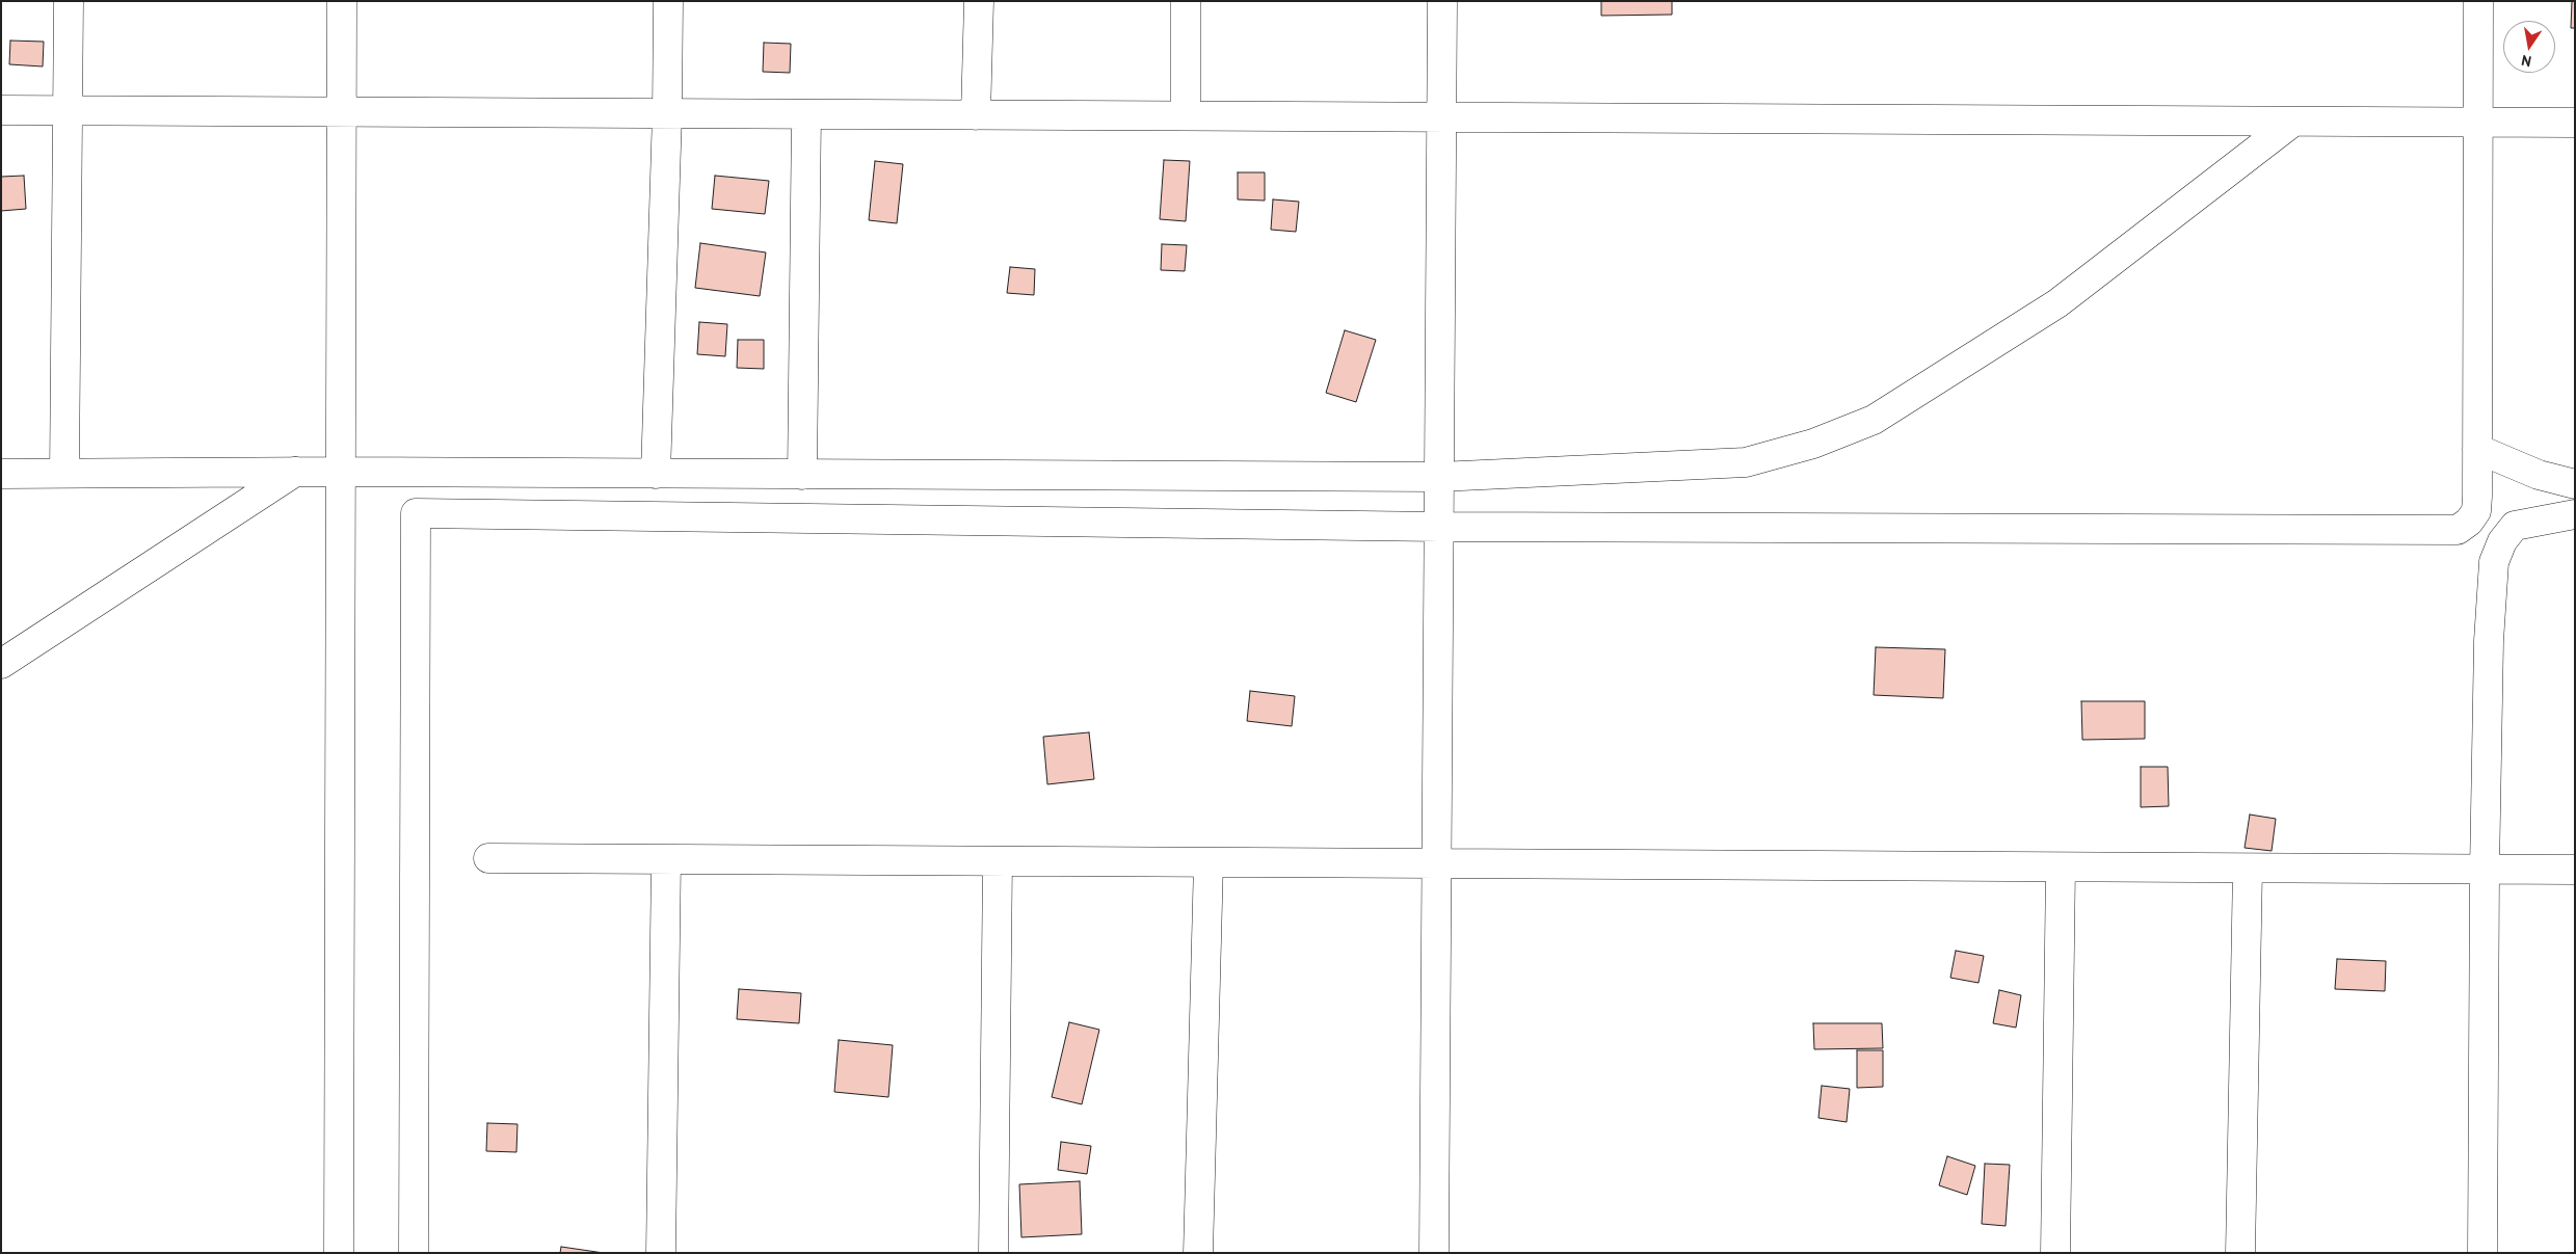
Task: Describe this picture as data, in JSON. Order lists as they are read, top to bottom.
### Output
{
  "north": "bottom"
}
